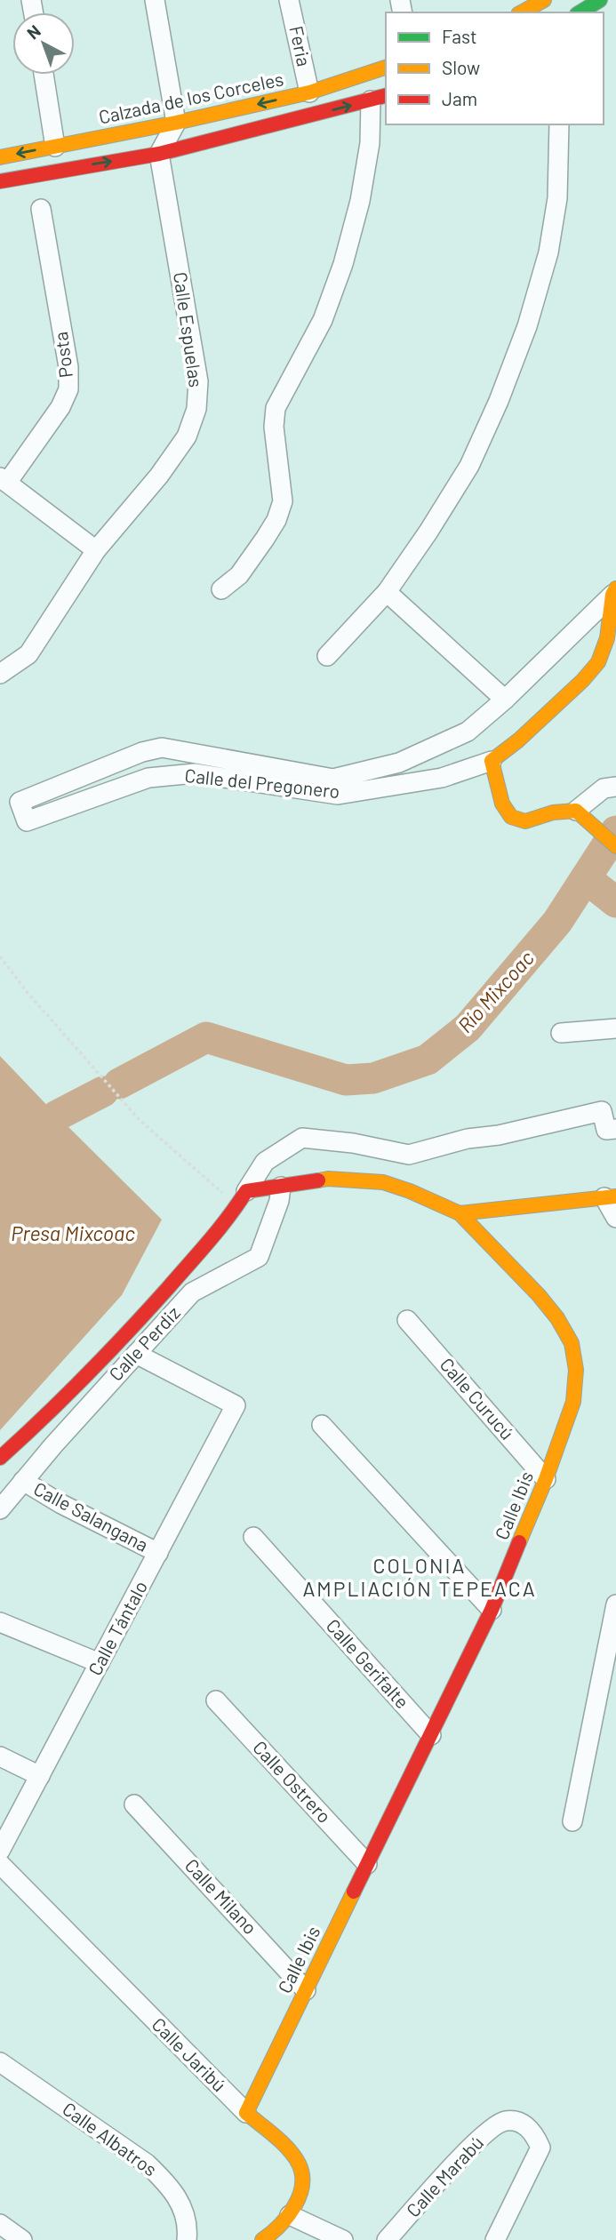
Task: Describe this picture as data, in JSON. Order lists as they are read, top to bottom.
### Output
{
  "streets": {
    "street": [
      "Feria",
      "Calzada de los Corceles",
      "Calle Espuelas",
      "Posta",
      "Calle del Pregonero",
      "Calle Perdiz",
      "Calle Curucú",
      "Calle Ibis",
      "Calle Salangana",
      "Calle Tántalo",
      "Calle Gerifalte",
      "Calle Ostrero",
      "Calle Milano",
      "Calle Jaribú",
      "Calle Albatros",
      "Calle Marabú"
    ]
  },
  "crossings": [
    ["Feria", "Calzada de los Corceles"],
    ["Calle Perdiz", "Calle Ibis"],
    ["Calle Perdiz", "Calle Salangana"],
    ["Calle Perdiz", "Calle Tántalo"],
    ["Calle Curucú", "Calle Ibis"],
    ["Calle Ibis", "Calle Gerifalte"],
    ["Calle Ibis", "Calle Ostrero"],
    ["Calle Ibis", "Calle Milano"],
    ["Calle Ibis", "Calle Jaribú"],
    ["Calle Salangana", "Calle Tántalo"]
  ],
  "districts": ["COLONIA AMPLIACIÓN TEPEACA"],
  "water": ["Río Mixcoac", "Presa Mixcoac"],
  "legend": ["Fast", "Slow", "Jam"],
  "north": "top left"
}
